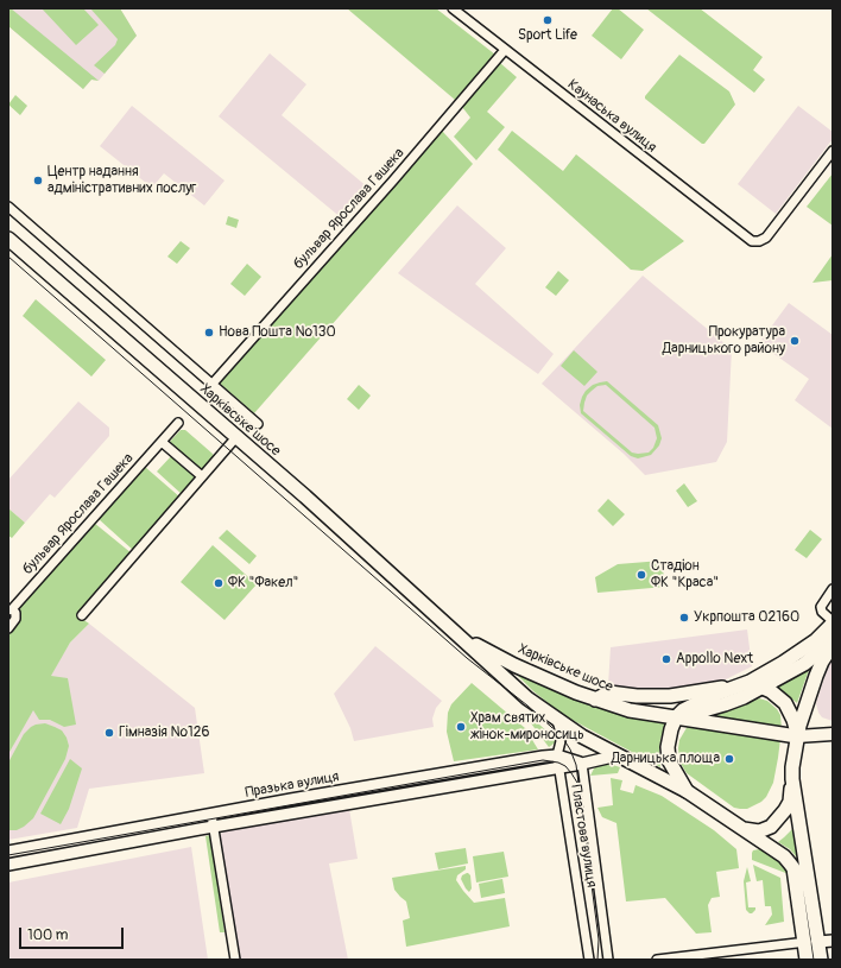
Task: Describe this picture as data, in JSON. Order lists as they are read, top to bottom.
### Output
{
  "streets": {
    "main road": ["Харківське шосе"],
    "street": [
      "Каунаська вулиця",
      "бульвар Ярослава Гашека",
      "Празька вулиця",
      "Пластова вулиця"
    ]
  },
  "crossings": [
    ["Каунаська вулиця", "бульвар Ярослава Гашека"],
    ["бульвар Ярослава Гашека", "Харківське шосе"],
    ["Харківське шосе", "Празька вулиця"],
    ["Харківське шосе", "Пластова вулиця"],
    ["Празька вулиця", "Пластова вулиця"]
  ],
  "places": [
    "Sport Life",
    "Центр надання адміністративних послуг",
    "Нова Пошта №130",
    "Прокуратура Дарницького району",
    "Стадіон ФК \"Краса\"",
    "ФК \"Факел\"",
    "Укрпошта 02160",
    "Appollo Next",
    "Храм святих жінок-мироносиць",
    "Гімназія №126",
    "Дарницька площа"
  ],
  "scale_bar": "100 m"
}
